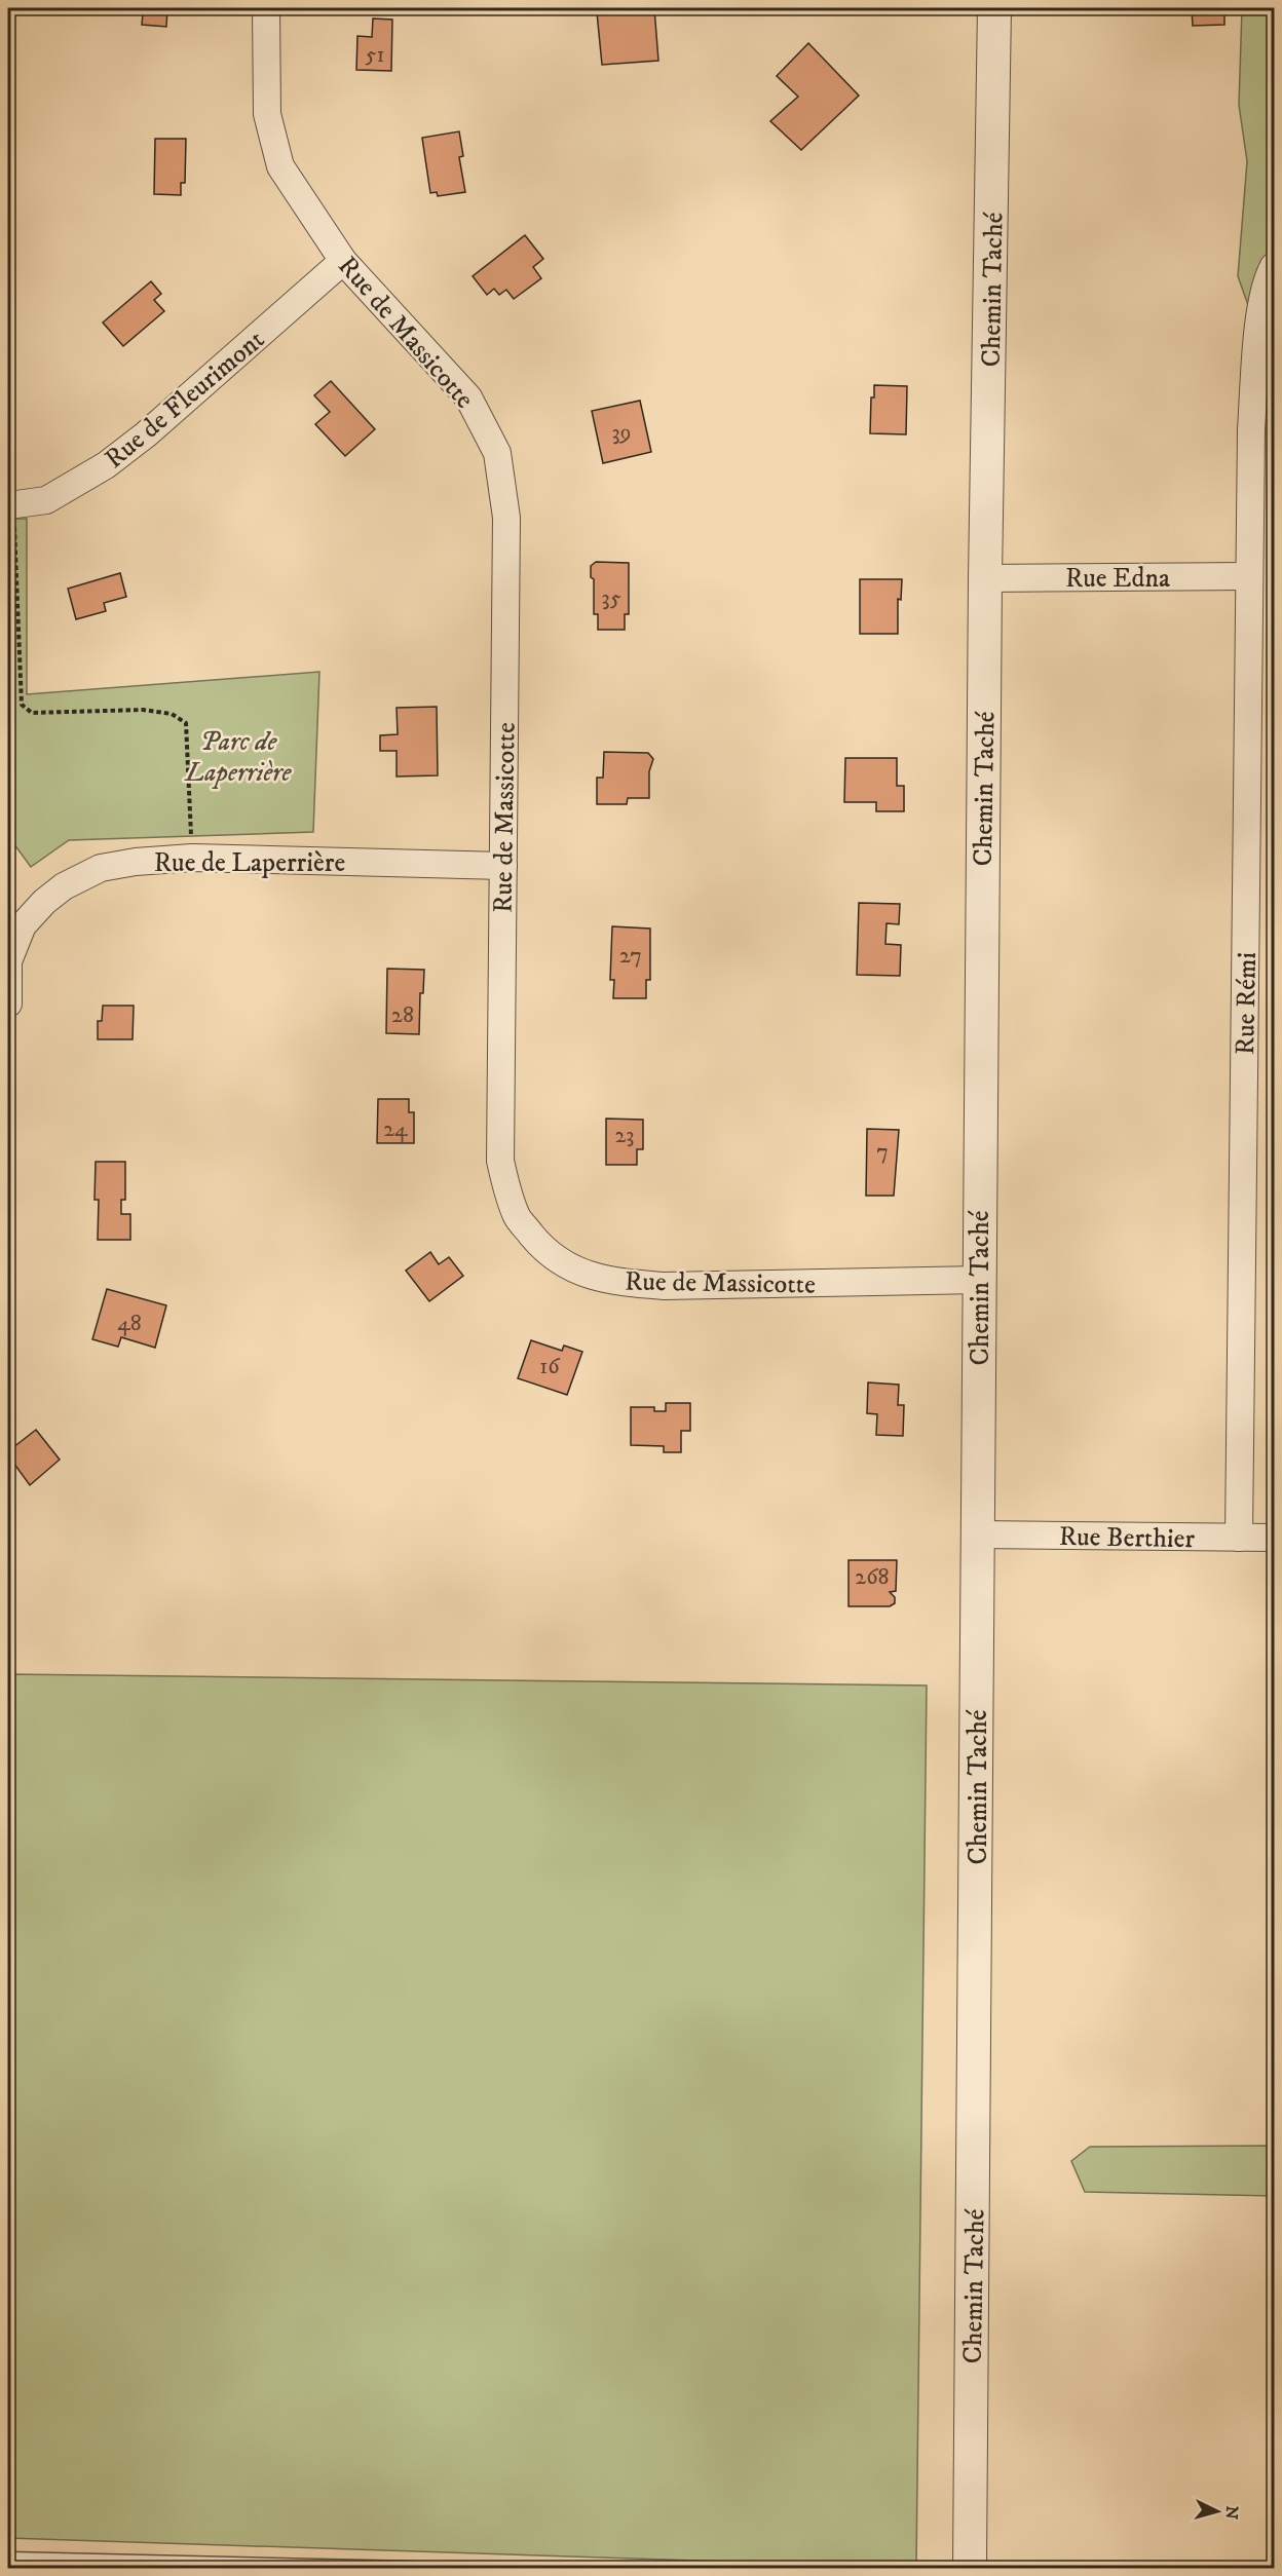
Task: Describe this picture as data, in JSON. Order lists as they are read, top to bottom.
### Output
{
  "streets": {
    "street": [
      "Chemin Taché",
      "Rue de Massicotte",
      "Rue de Fleurimont",
      "Rue Edna",
      "Rue de Laperrière",
      "Rue Rémi",
      "Rue Berthier"
    ]
  },
  "crossings": [
    ["Chemin Taché", "Rue de Massicotte"],
    ["Chemin Taché", "Rue Edna"],
    ["Chemin Taché", "Rue Berthier"],
    ["Rue de Massicotte", "Rue de Fleurimont"],
    ["Rue de Massicotte", "Rue de Laperrière"],
    ["Rue Edna", "Rue Rémi"],
    ["Rue Rémi", "Rue Berthier"]
  ],
  "parks": ["Parc de Laperrière"],
  "house_numbers": [
    "51",
    "39",
    "35",
    "27",
    "28",
    "24",
    "23",
    "7",
    "48",
    "16",
    "268"
  ],
  "north": "right"
}
